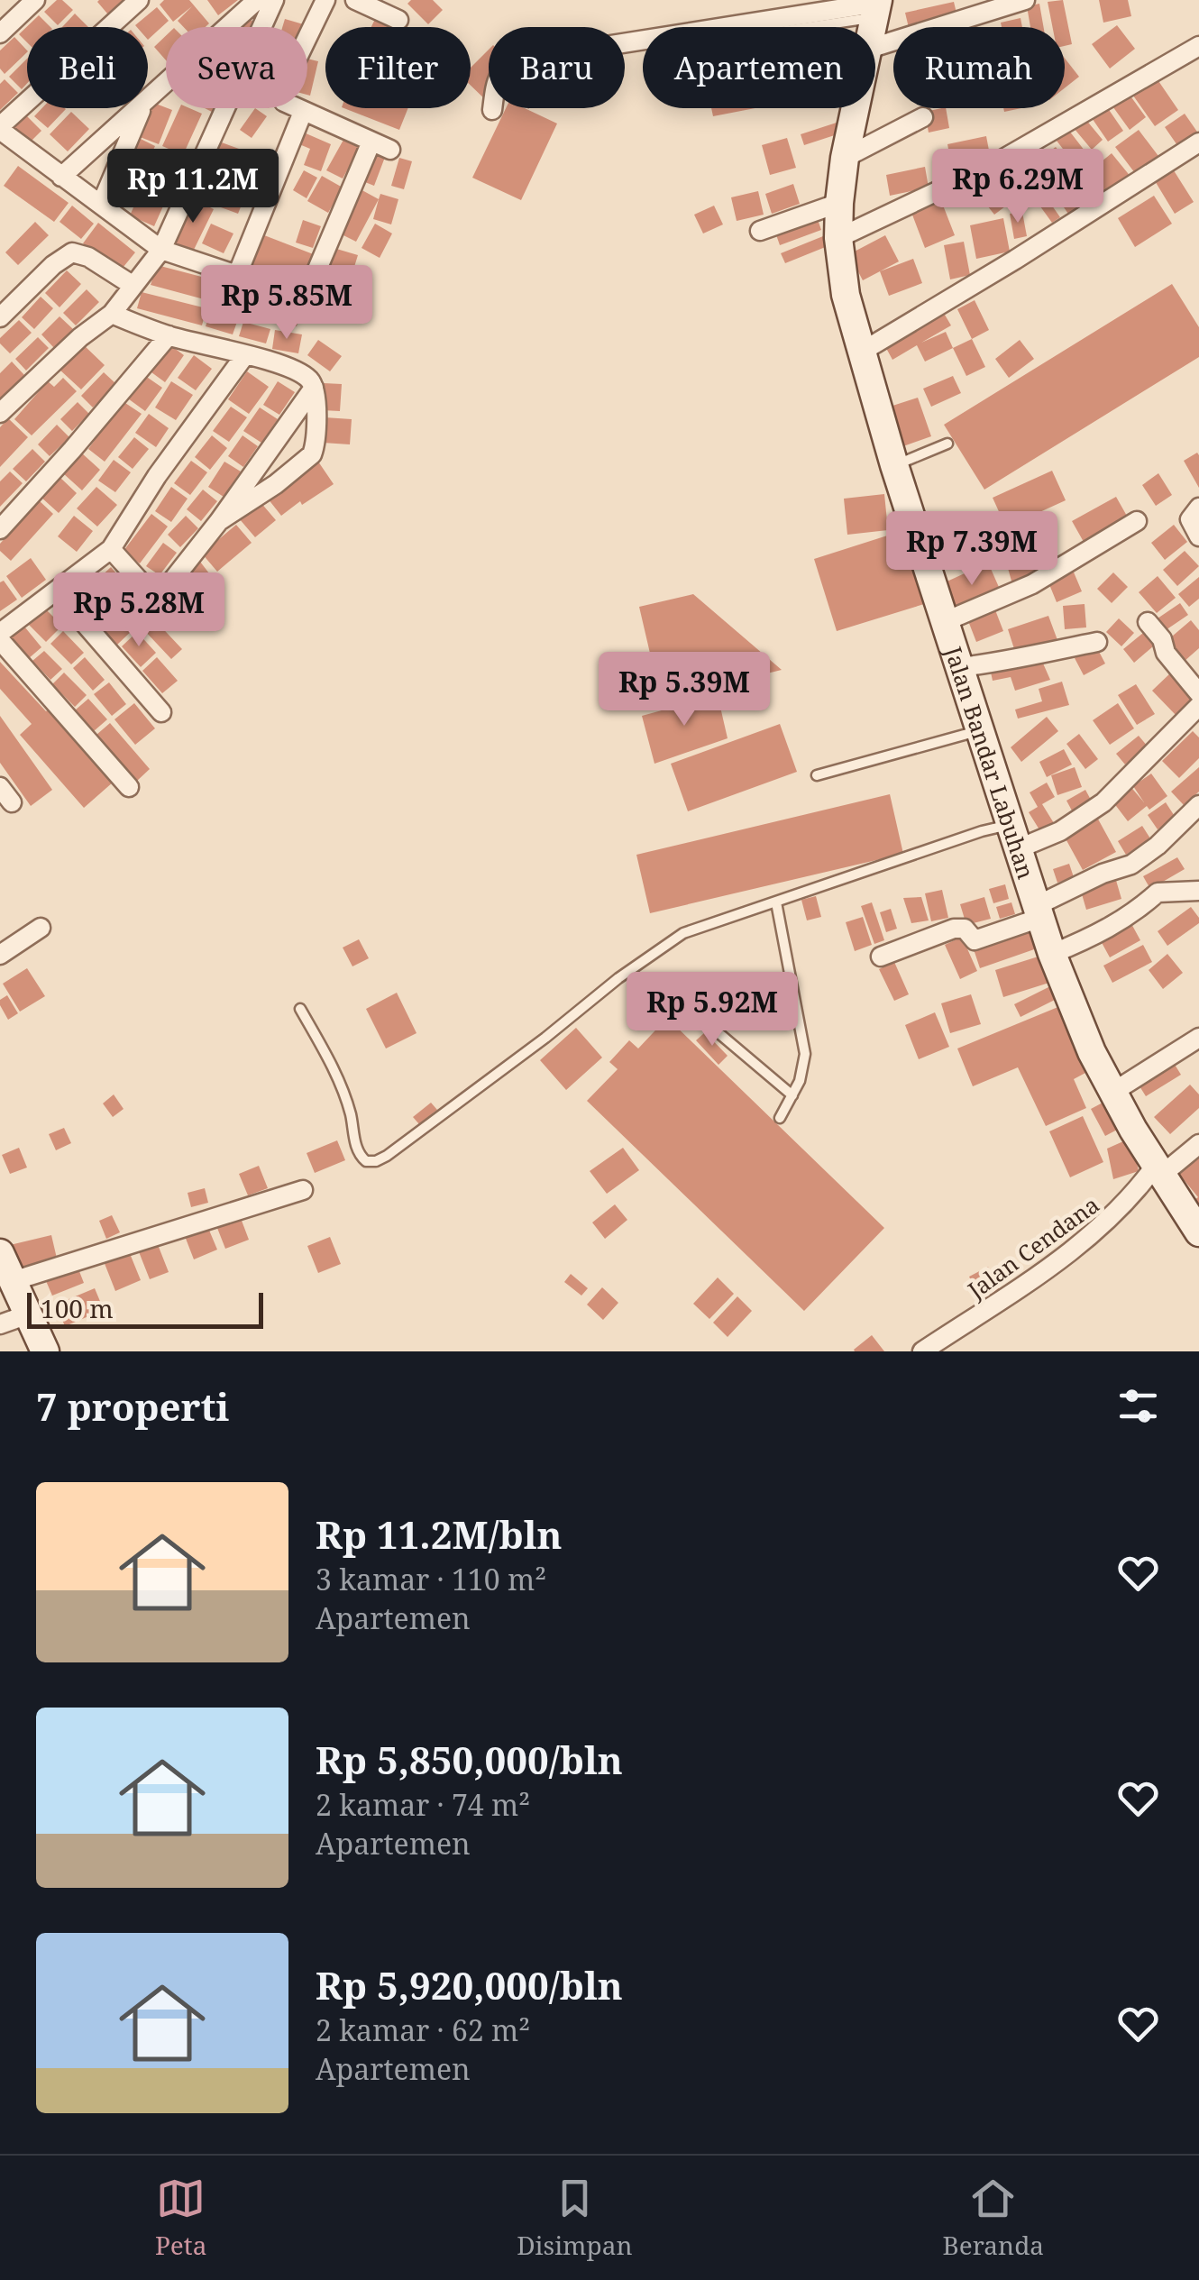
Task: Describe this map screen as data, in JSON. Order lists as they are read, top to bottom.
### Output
{
  "streets": {
    "main road": ["Jalan Bandar Labuhan"],
    "street": ["Jalan Cendana"]
  },
  "crossings": [
    ["Jalan Bandar Labuhan", "Jalan Cendana"]
  ],
  "scale_bar": "100 m",
  "page": {
    "chip": [
      "Beli",
      "Sewa",
      "Filter",
      "Baru",
      "Apartemen",
      "Rumah"
    ],
    "price": [
      "Rp 11.2M",
      "Rp 6.29M",
      "Rp 5.85M",
      "Rp 7.39M",
      "Rp 5.28M",
      "Rp 5.39M",
      "Rp 5.92M"
    ],
    "scale": "100 m",
    "heading": "7 properti",
    "list": [
      {
        "name": "Rp 11.2M/bln",
        "note": "3 kamar · 110 m² · Apartemen"
      },
      {
        "name": "Rp 5,850,000/bln",
        "note": "2 kamar · 74 m² · Apartemen"
      },
      {
        "name": "Rp 5,920,000/bln",
        "note": "2 kamar · 62 m² · Apartemen"
      }
    ],
    "tabs": ["Peta", "Disimpan", "Beranda"]
  }
}
